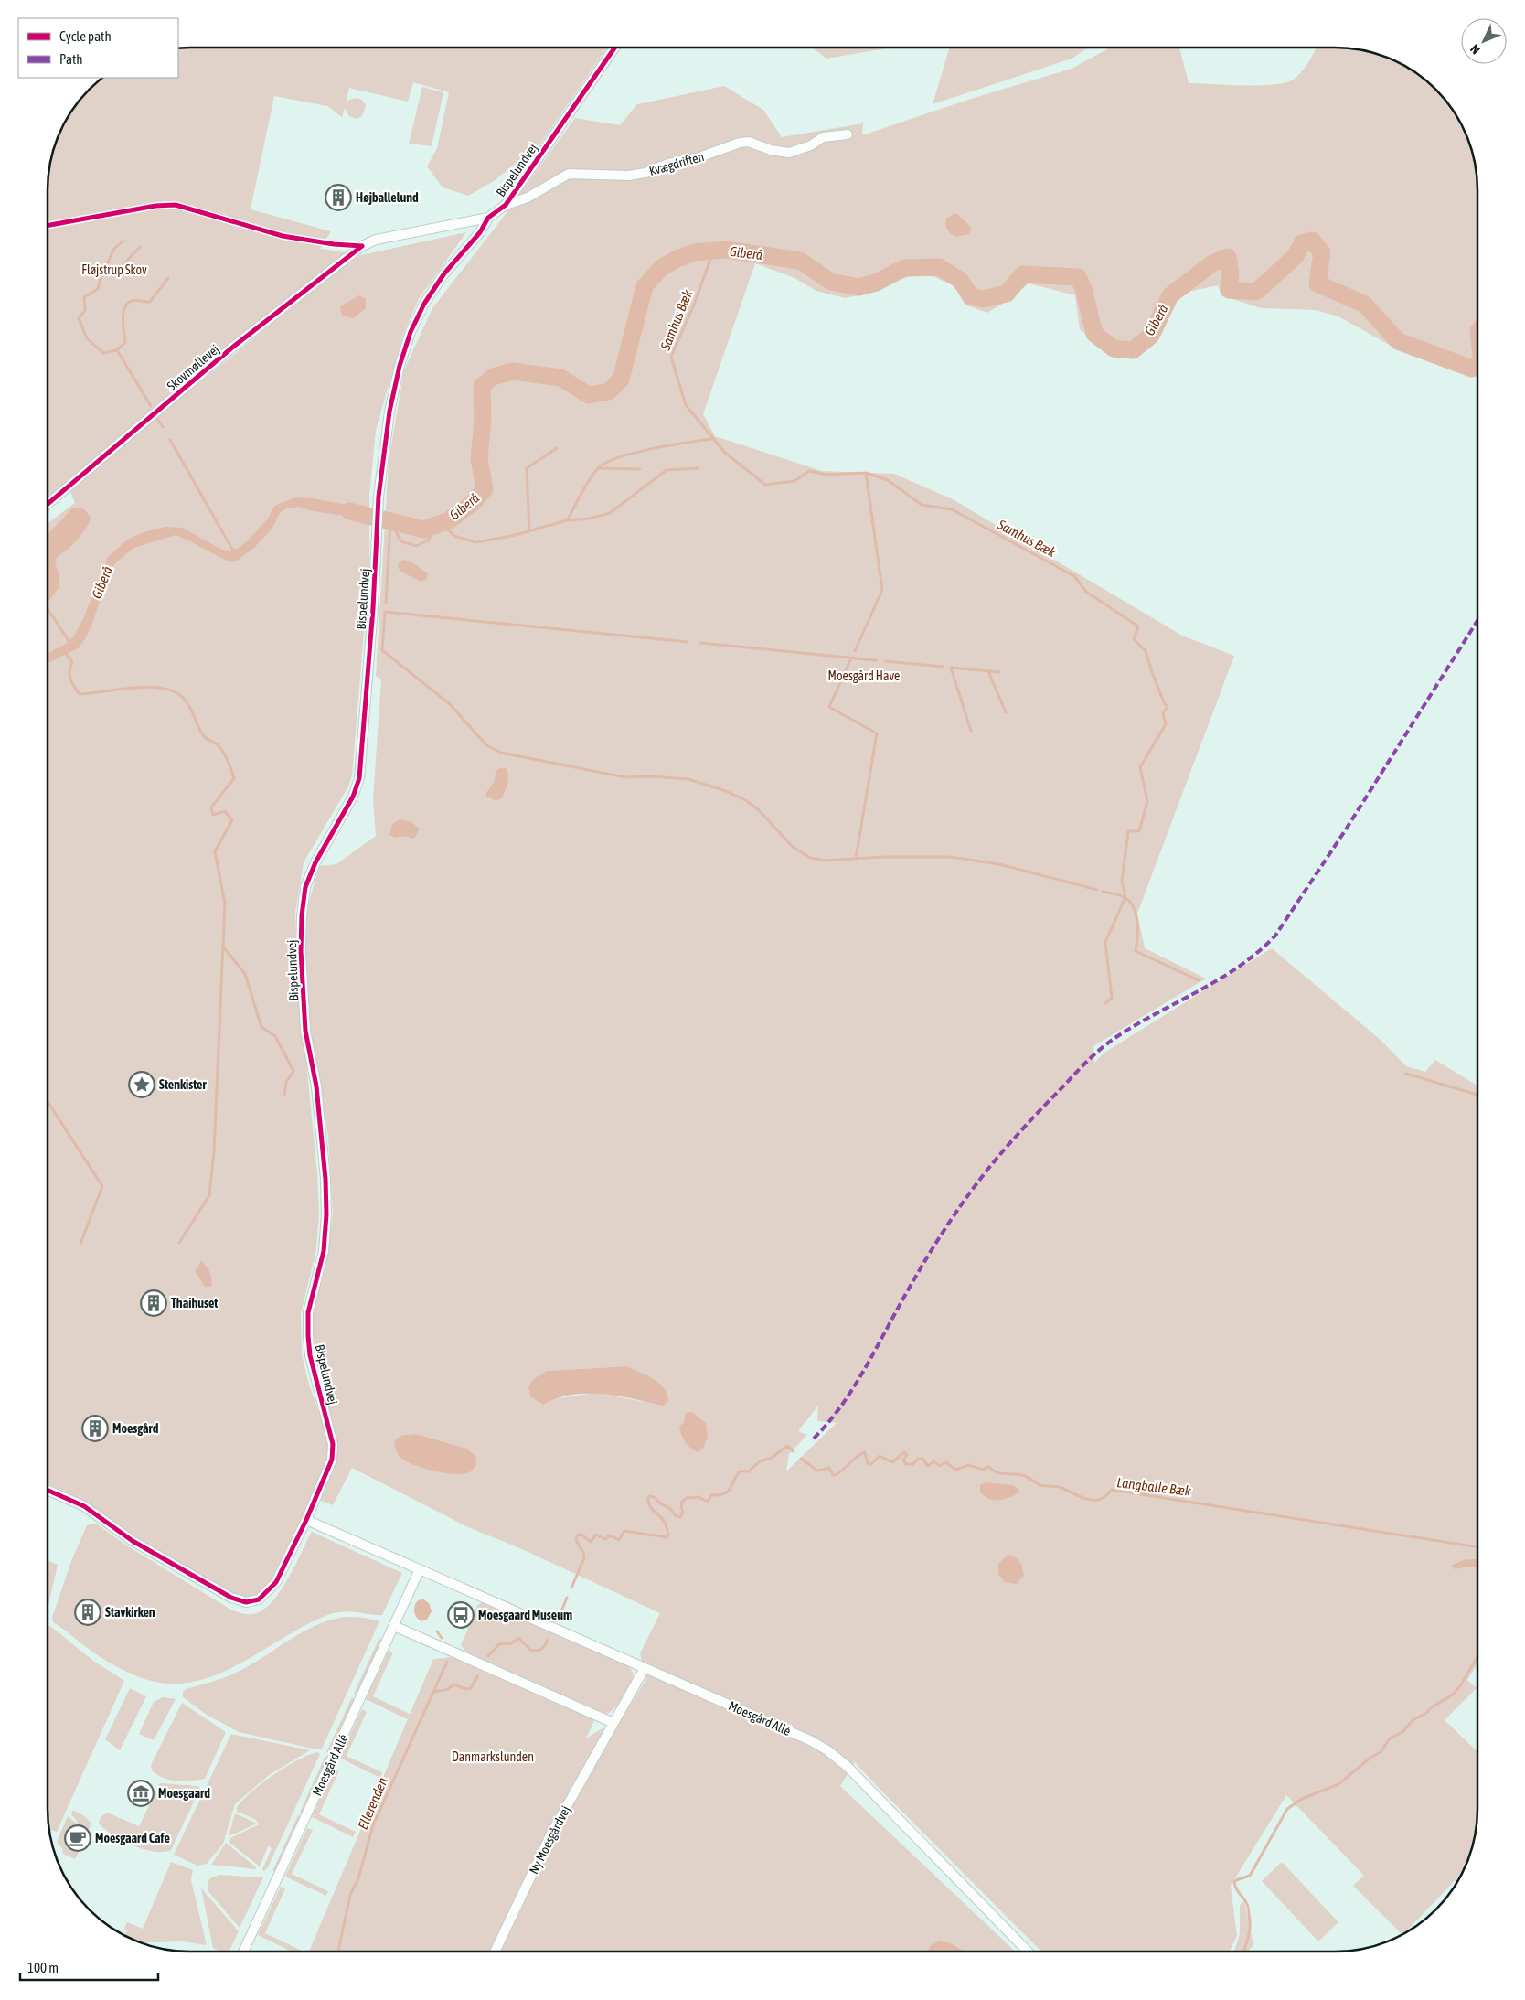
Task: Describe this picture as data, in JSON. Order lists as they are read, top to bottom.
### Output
{
  "streets": {
    "street": [
      "Kvægdriften",
      "Bispelundvej",
      "Skovmøllevej",
      "Moesgård Allé",
      "Ny Moesgårdvej"
    ]
  },
  "crossings": [
    ["Kvægdriften", "Bispelundvej"],
    ["Bispelundvej", "Skovmøllevej"],
    ["Bispelundvej", "Moesgård Allé"],
    ["Moesgård Allé", "Ny Moesgårdvej"]
  ],
  "water": [
    "Giberå",
    "Samhus Bæk",
    "Langballe Bæk",
    "Ellerenden"
  ],
  "parks": ["Fløjstrup Skov", "Moesgård Have", "Danmarkslunden"],
  "places": {
    "building": [
      "Højballelund",
      "Thaihuset",
      "Moesgård",
      "Stavkirken"
    ],
    "place": ["Stenkister"],
    "bus stop": ["Moesgaard Museum"],
    "museum": ["Moesgaard"],
    "cafe": ["Moesgaard Cafe"]
  },
  "legend": ["Cycle path", "Path"],
  "scale_bar": "100 m",
  "north": "bottom left"
}
